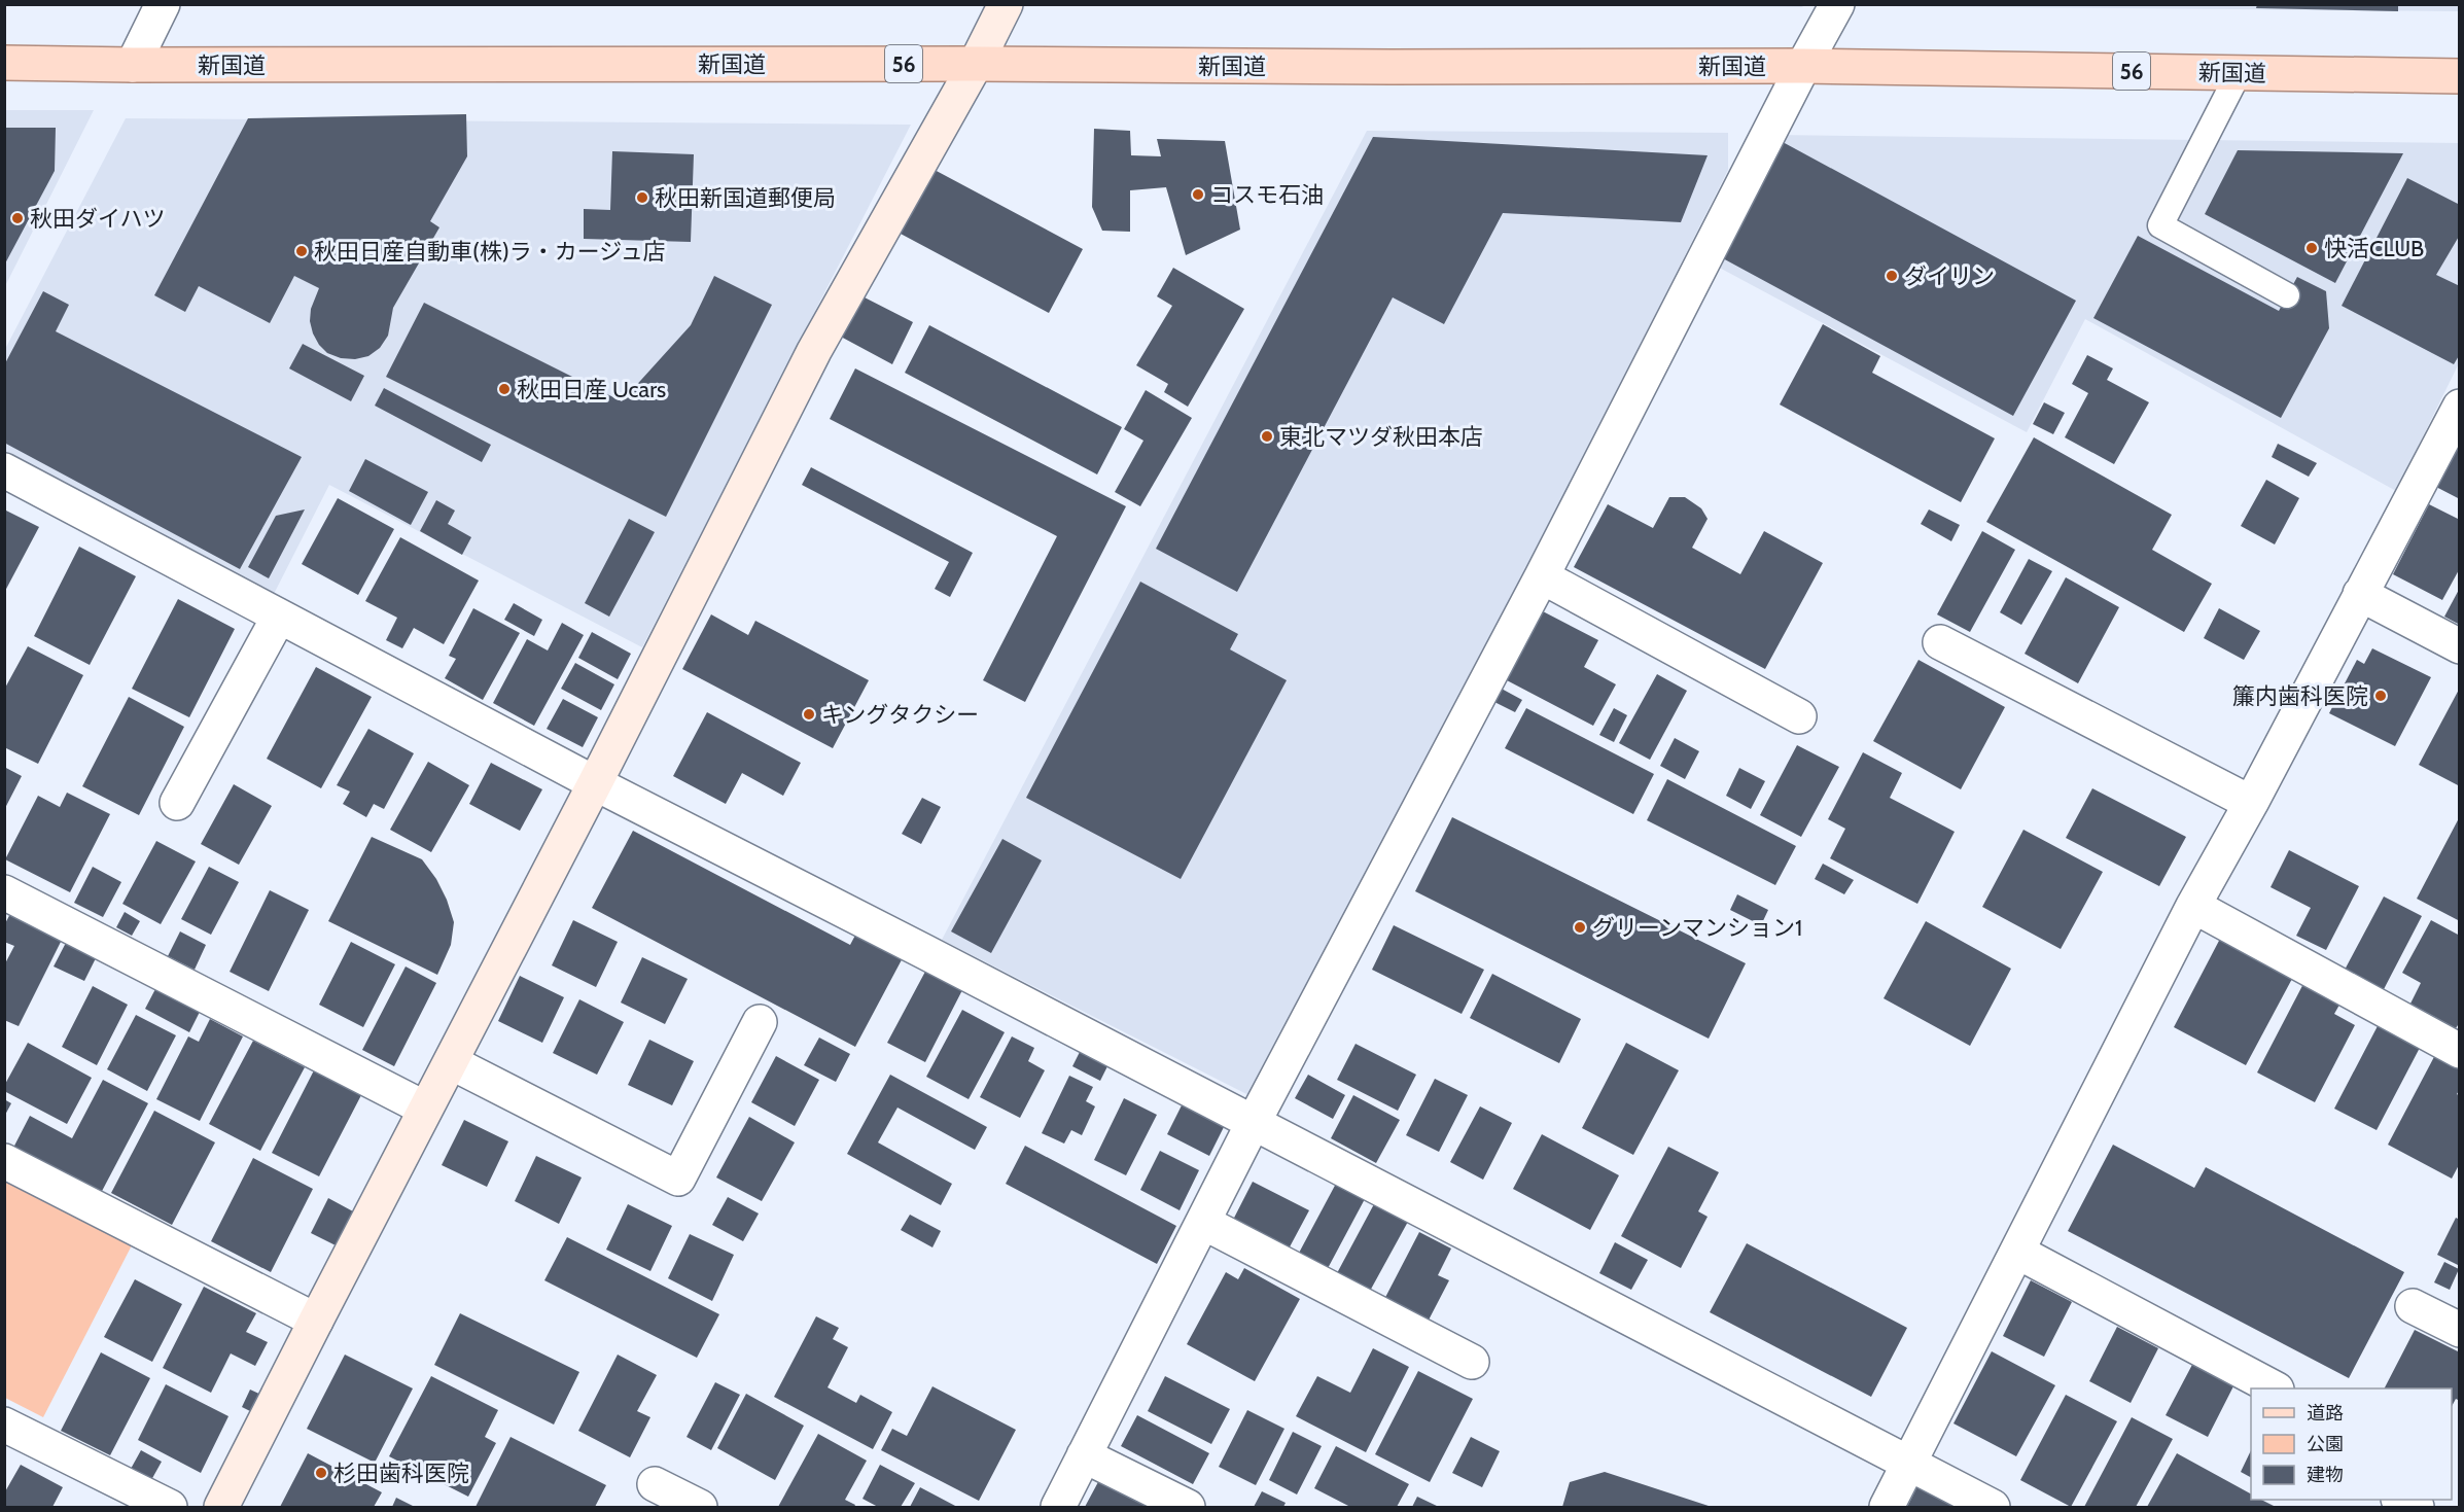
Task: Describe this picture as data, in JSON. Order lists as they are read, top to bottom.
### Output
{
  "streets": {
    "main road": ["新国道", "56"]
  },
  "places": [
    "コスモ石油",
    "秋田新国道郵便局",
    "秋田ダイハツ",
    "快活CLUB",
    "秋田日産自動車(株)ラ・カージュ店",
    "ダイリン",
    "秋田日産 Ucars",
    "東北マツダ秋田本店",
    "簾内歯科医院",
    "キングタクシー",
    "グリーンマンション1",
    "杉田歯科医院"
  ],
  "legend": ["道路", "公園", "建物"]
}
